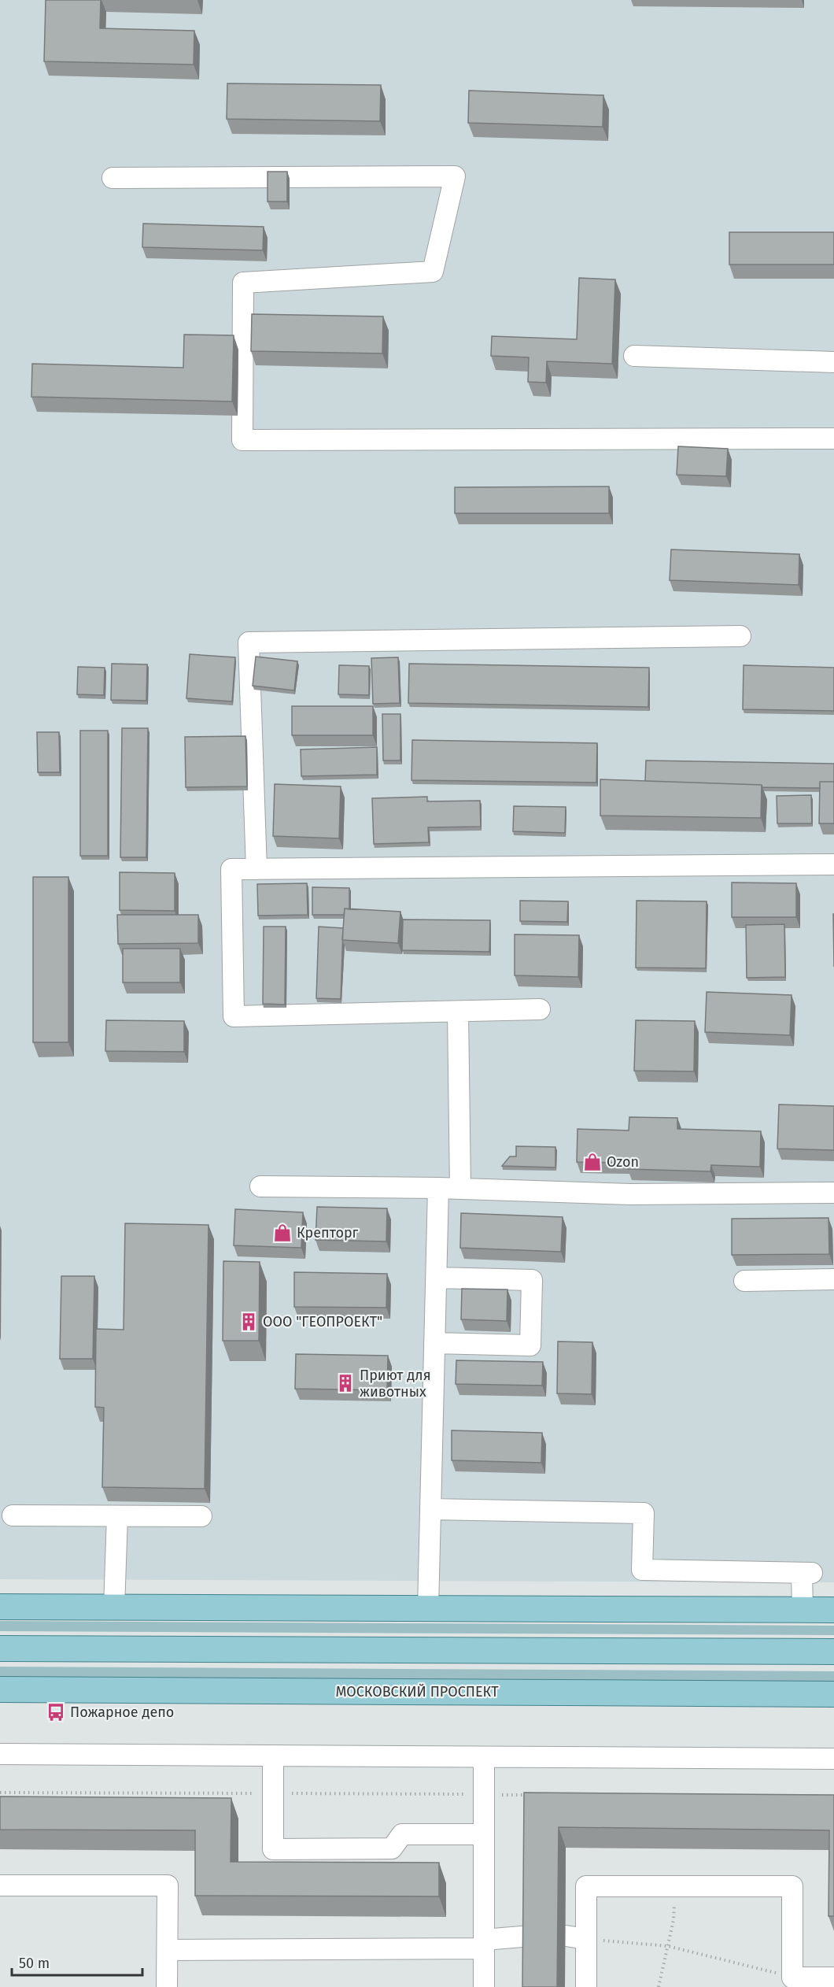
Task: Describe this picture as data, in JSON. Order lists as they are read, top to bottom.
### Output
{
  "streets": {
    "main road": ["МОСКОВСКИЙ ПРОСПЕКТ"]
  },
  "places": {
    "shop": ["Ozon", "Крепторг"],
    "building": ["ООО \"ГЕОПРОЕКТ\"", "Приют для животных"],
    "bus stop": ["Пожарное депо"]
  },
  "scale_bar": "50 m"
}
